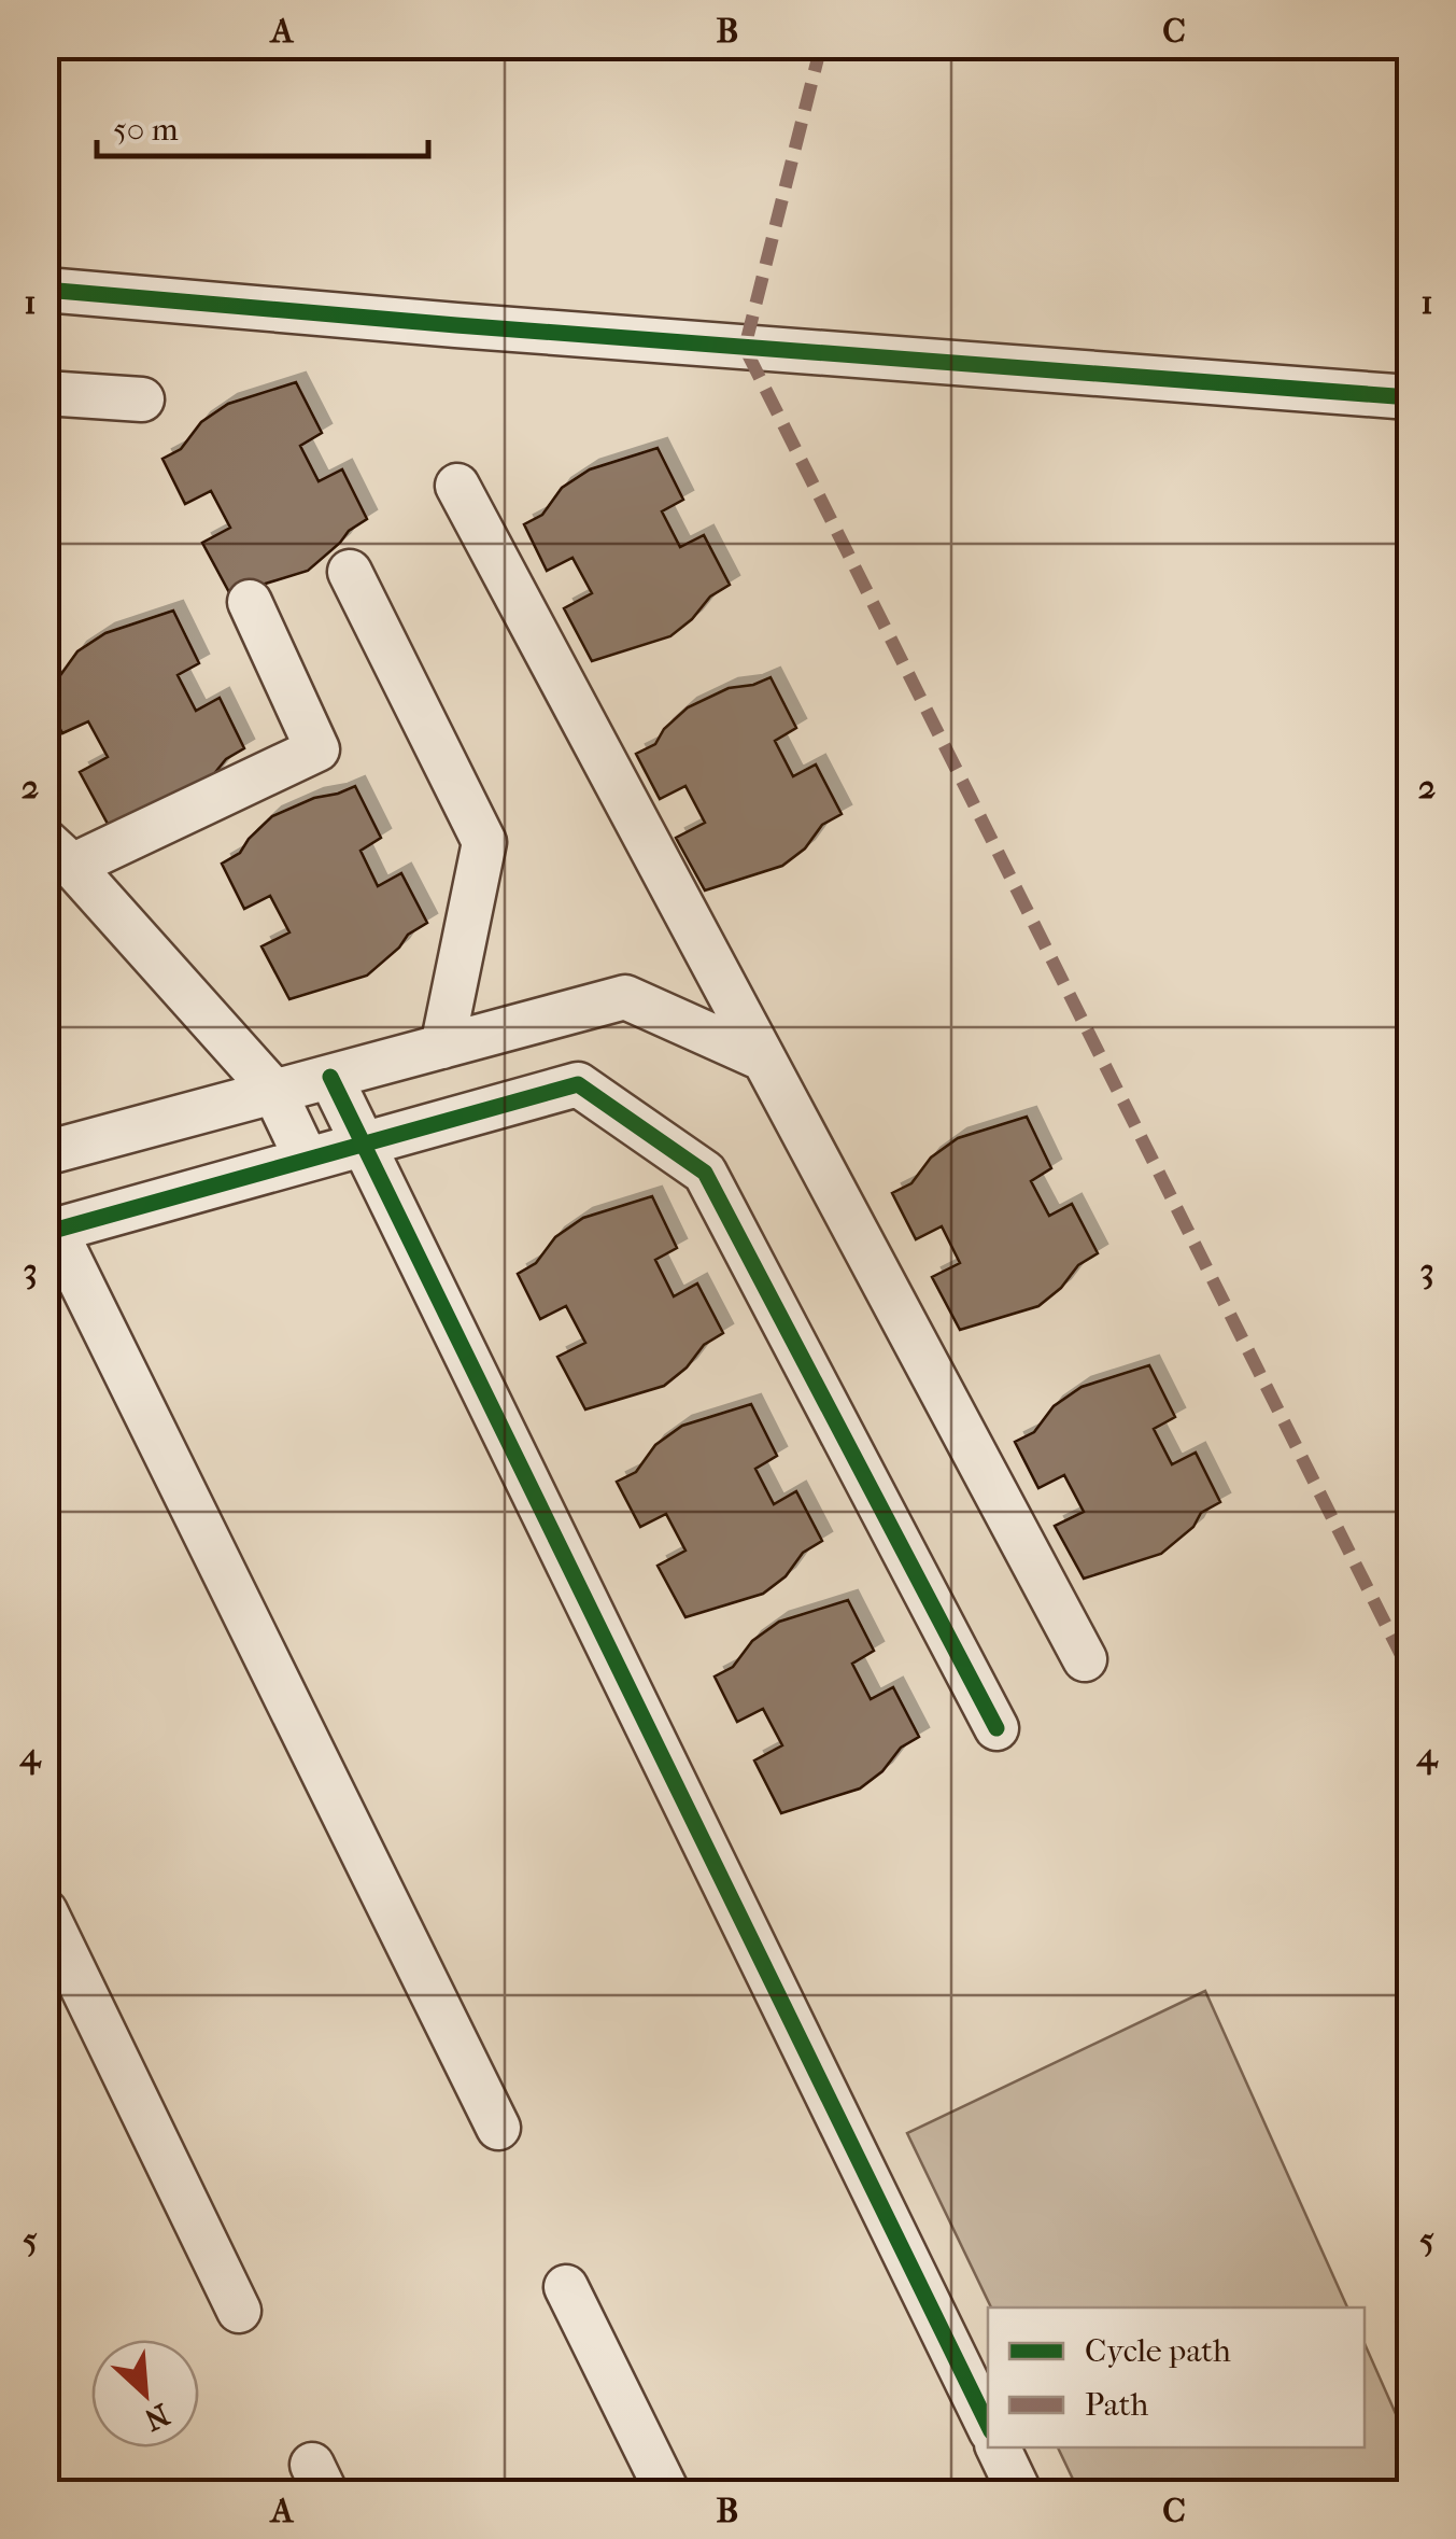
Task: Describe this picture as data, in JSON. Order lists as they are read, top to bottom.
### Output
{
  "legend": ["Cycle path", "Path"],
  "scale_bar": "50 m",
  "north": "bottom right",
  "grid": {
    "columns": ["A", "B", "C"],
    "rows": [
      "1",
      "2",
      "3",
      "4",
      "5"
    ]
  }
}
